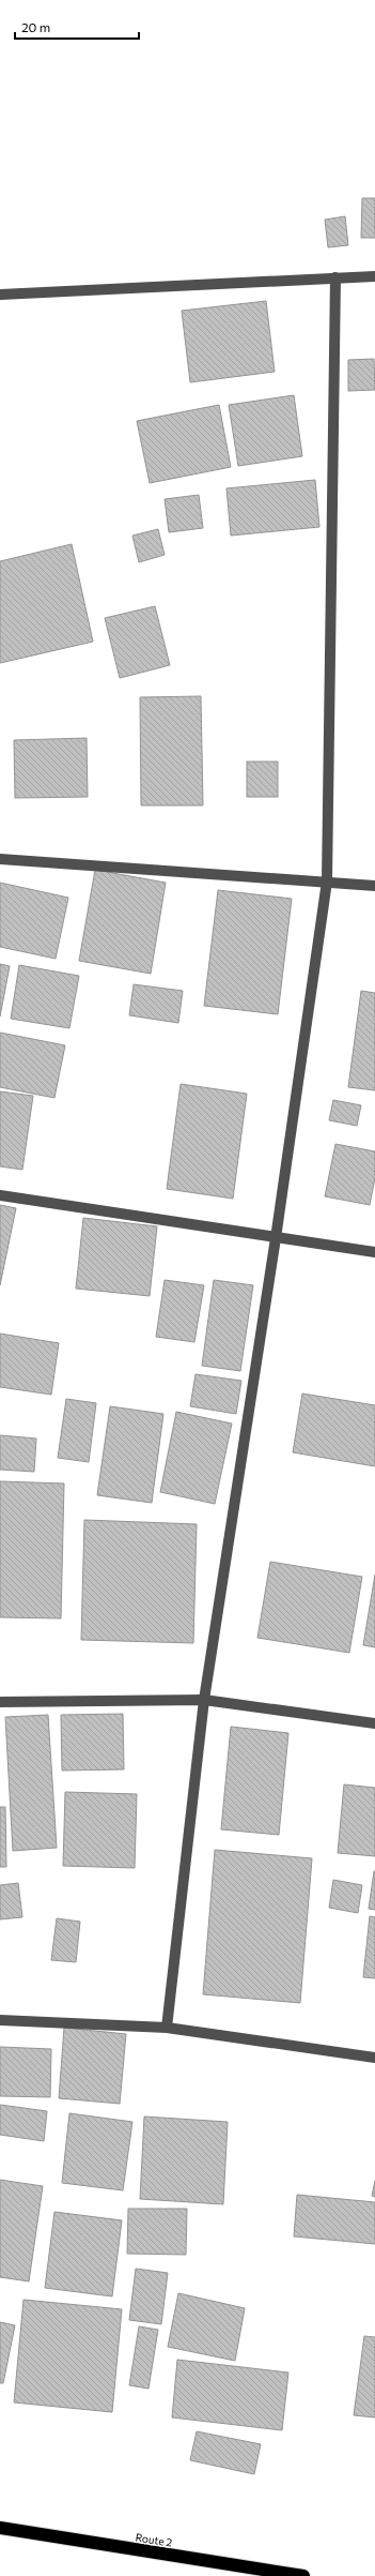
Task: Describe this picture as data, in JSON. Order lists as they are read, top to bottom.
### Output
{
  "streets": {
    "highway": ["Route 2"]
  },
  "scale_bar": "20 m"
}
